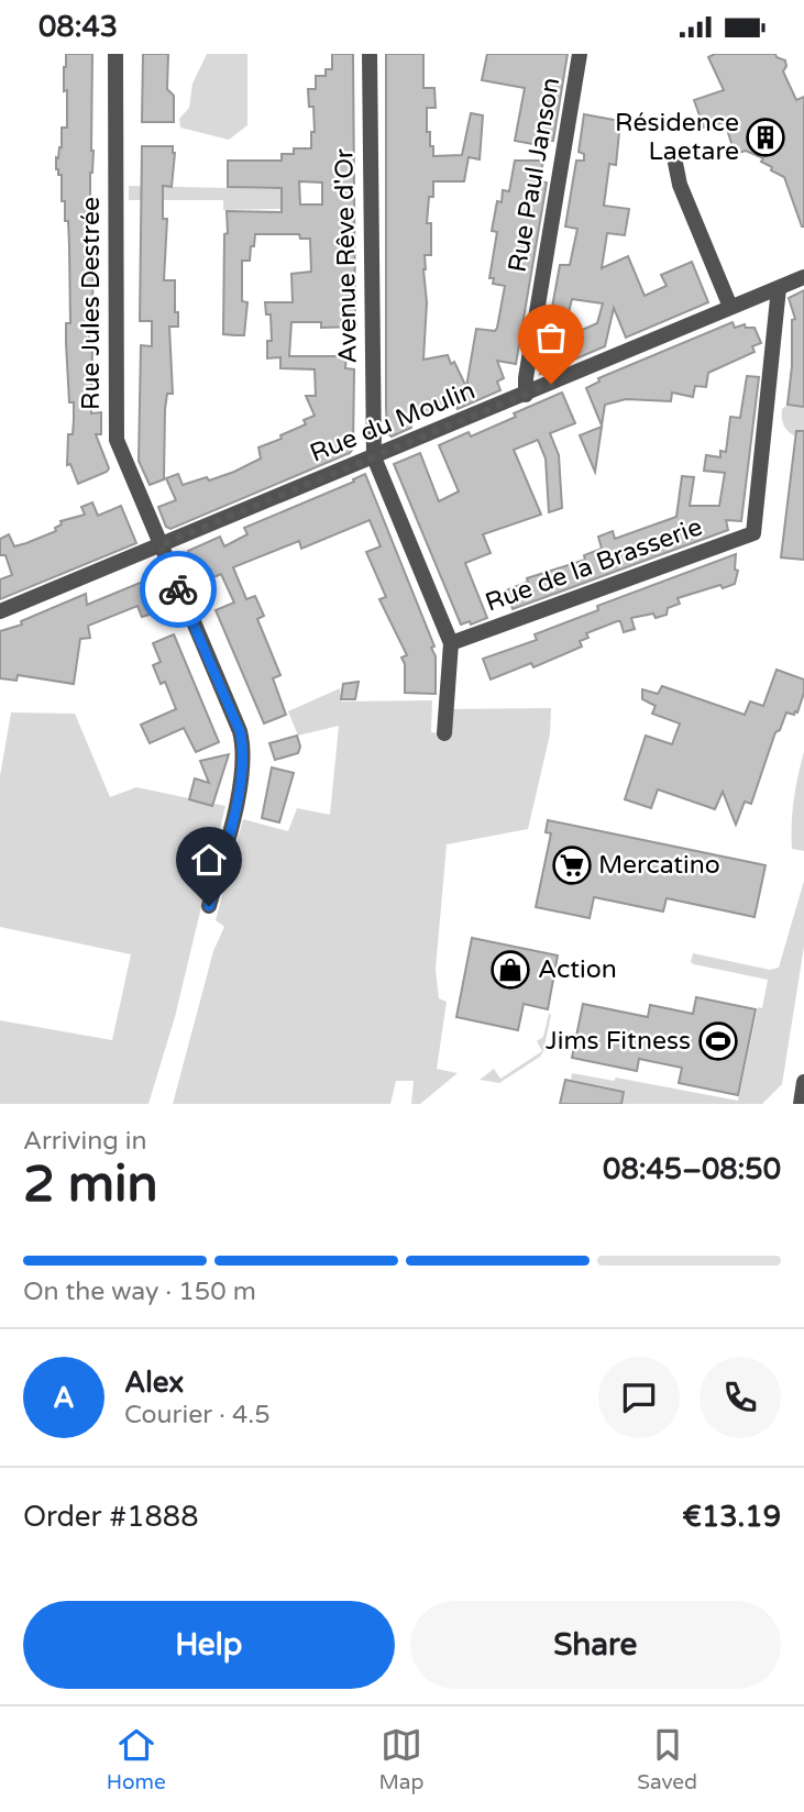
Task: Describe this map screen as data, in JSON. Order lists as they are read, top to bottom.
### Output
{
  "streets": {
    "street": [
      "Rue Paul Janson",
      "Avenue Rêve d'Or",
      "Rue Jules Destrée",
      "Rue du Moulin",
      "Rue de la Brasserie"
    ]
  },
  "crossings": [
    ["Rue Paul Janson", "Rue du Moulin"],
    ["Avenue Rêve d'Or", "Rue du Moulin"],
    ["Rue Jules Destrée", "Rue du Moulin"],
    ["Rue du Moulin", "Rue de la Brasserie"]
  ],
  "places": {
    "building": ["Résidence Laetare"],
    "supermarket": ["Mercatino"],
    "shop": ["Action"],
    "sports": ["Jims Fitness"]
  },
  "page": {
    "status": "08:43",
    "heading": ["2 min", "Arriving in", "08:45–08:50"],
    "panel": [
      "Alex",
      "Courier · 4.5",
      "Order #1888",
      "€13.19"
    ],
    "bar": "On the way · 150 m",
    "round": "A",
    "buttons": ["Help", "Share"],
    "tabs": ["Home", "Map", "Saved"]
  }
}
